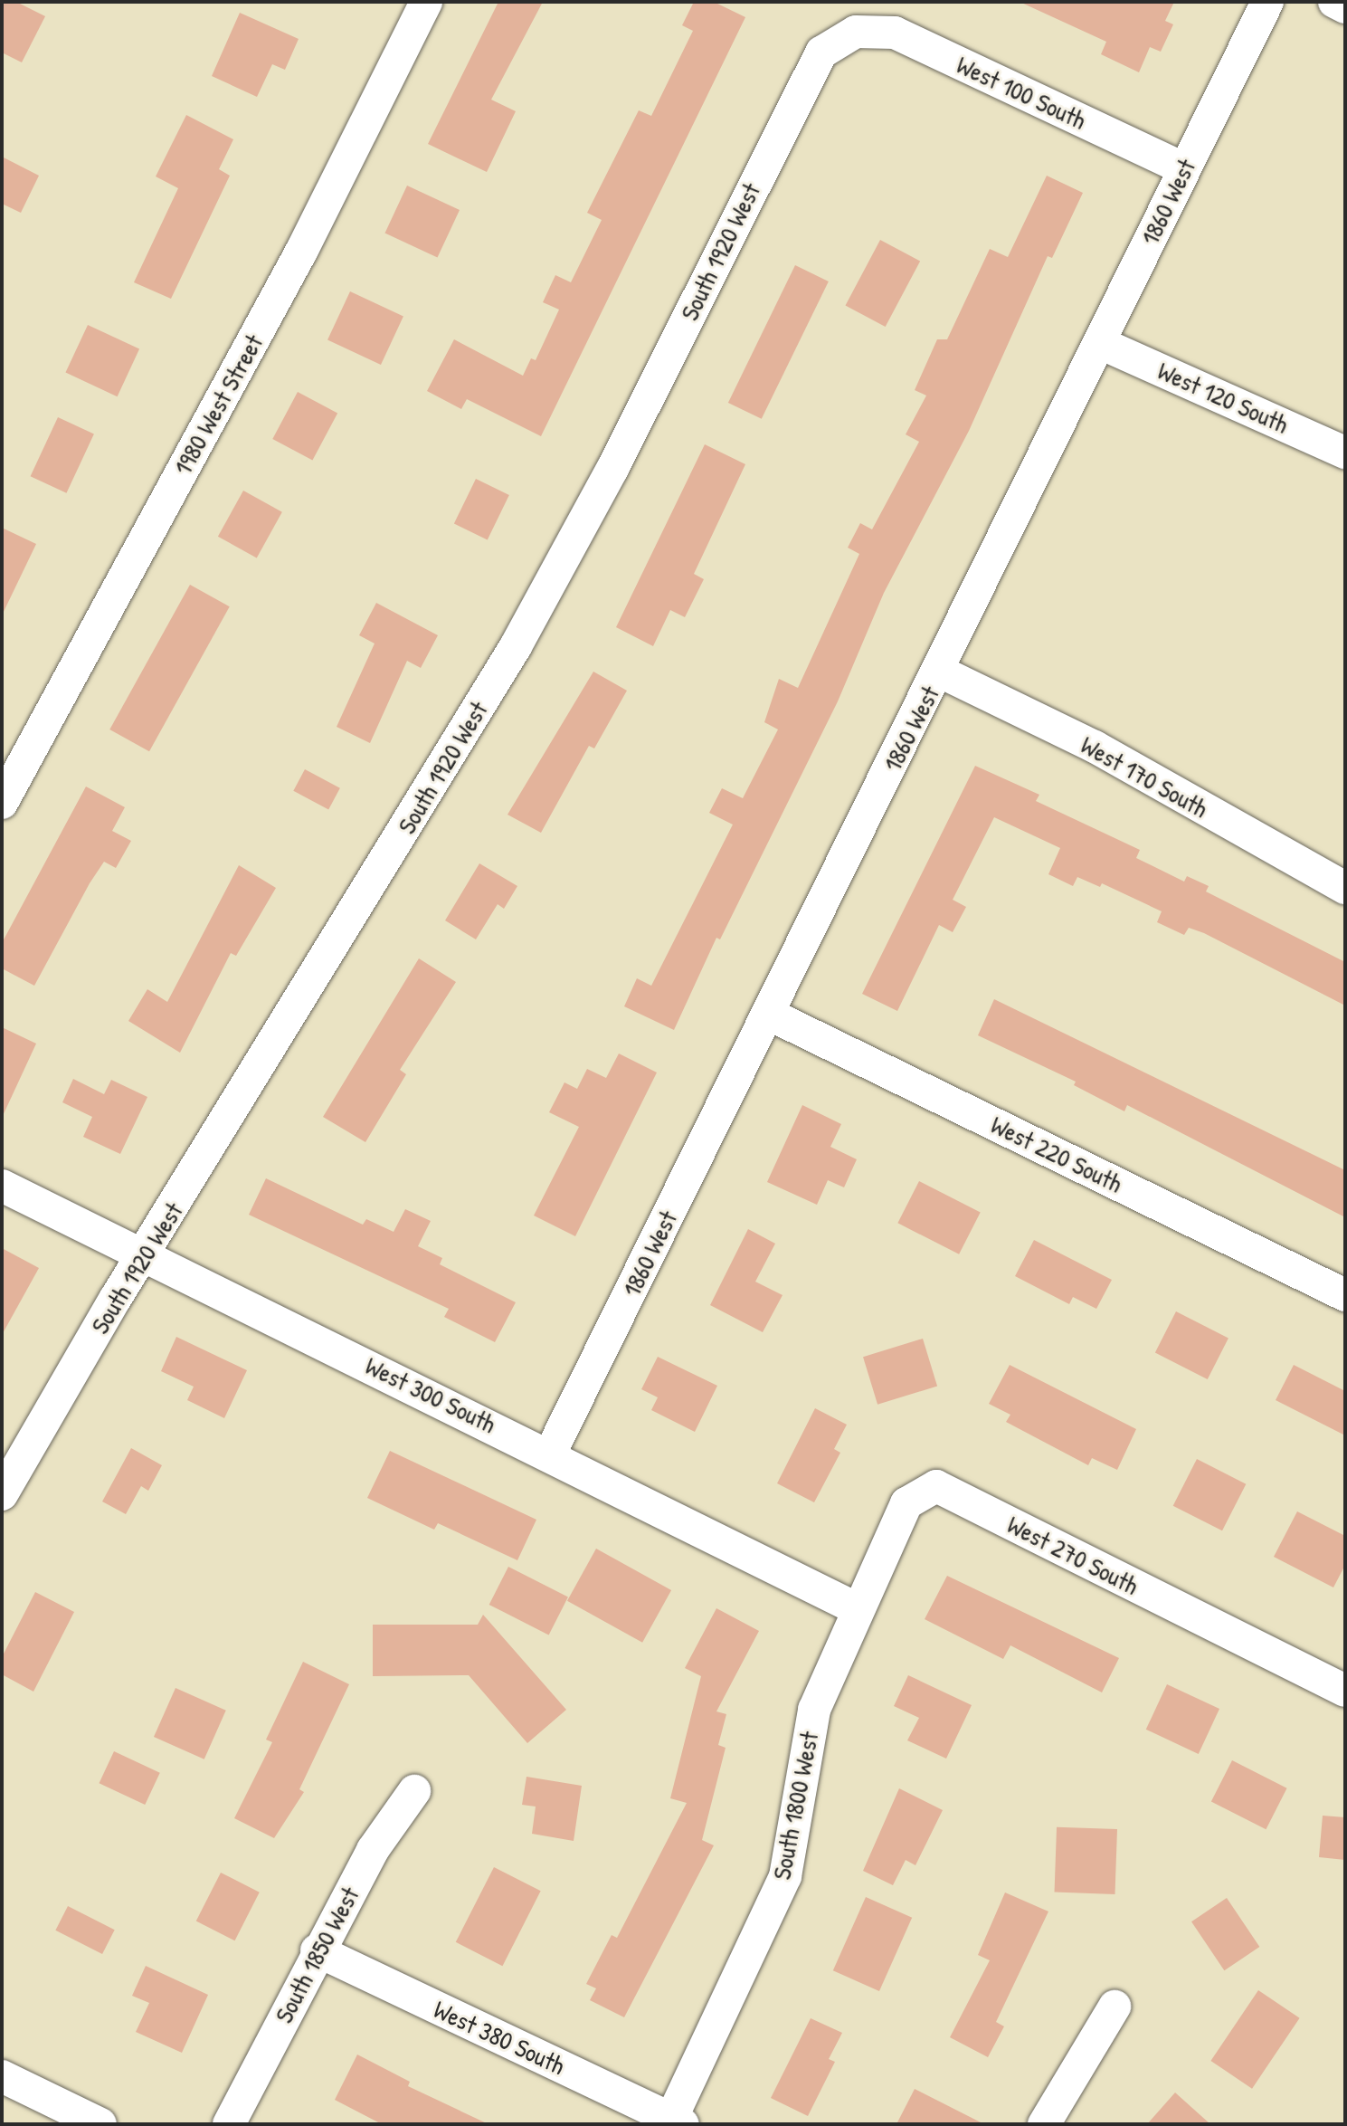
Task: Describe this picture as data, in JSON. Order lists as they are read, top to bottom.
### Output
{
  "streets": {
    "street": [
      "West 100 South",
      "1860 West",
      "South 1920 West",
      "West 120 South",
      "1980 West Street",
      "West 170 South",
      "West 220 South",
      "West 300 South",
      "West 270 South",
      "South 1800 West",
      "South 1850 West",
      "West 380 South"
    ]
  },
  "crossings": [
    ["West 100 South", "1860 West"],
    ["West 100 South", "South 1920 West"],
    ["1860 West", "West 120 South"],
    ["1860 West", "West 170 South"],
    ["1860 West", "West 220 South"],
    ["1860 West", "West 300 South"],
    ["South 1920 West", "West 300 South"],
    ["West 300 South", "West 270 South"],
    ["West 300 South", "South 1800 West"],
    ["West 270 South", "South 1800 West"],
    ["South 1800 West", "West 380 South"],
    ["South 1850 West", "West 380 South"]
  ]
}
